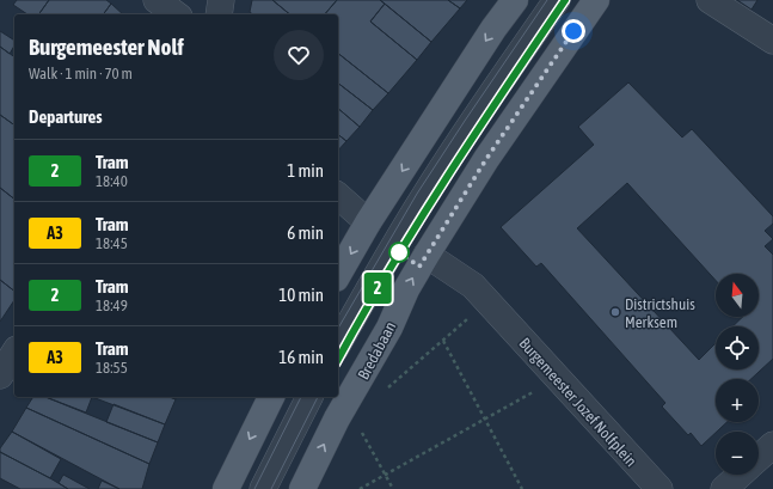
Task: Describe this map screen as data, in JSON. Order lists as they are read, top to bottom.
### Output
{
  "streets": {
    "main road": ["Bredabaan"],
    "street": ["Burgemeester Jozef Nolfplein"]
  },
  "crossings": [
    ["Bredabaan", "Burgemeester Jozef Nolfplein"]
  ],
  "places": ["Districtshuis Merksem"],
  "lines": ["tram line 2"],
  "north": "top",
  "page": {
    "on_map": "2",
    "heading": [
      ["Burgemeester Nolf", "Walk · 1 min · 70 m"],
      "Departures"
    ],
    "list": [
      {
        "mark": "2",
        "name": "Tram",
        "note": "18:40",
        "value": "1 min"
      },
      {
        "mark": "A3",
        "name": "Tram",
        "note": "18:45",
        "value": "6 min"
      },
      {
        "mark": "2",
        "name": "Tram",
        "note": "18:49",
        "value": "10 min"
      },
      {
        "mark": "A3",
        "name": "Tram",
        "note": "18:55",
        "value": "16 min"
      }
    ],
    "map_buttons": ["+", "−"]
  }
}
